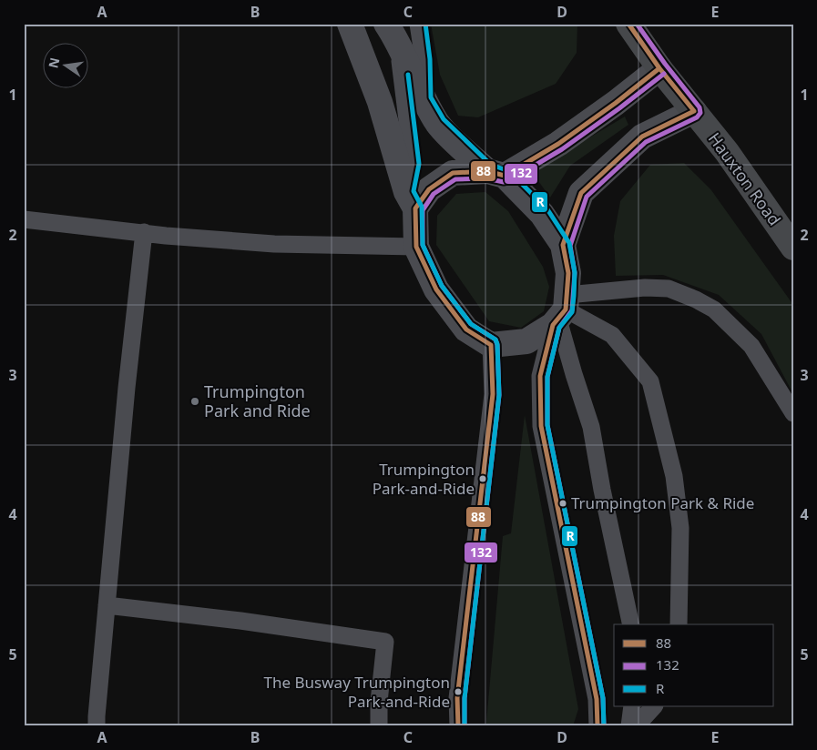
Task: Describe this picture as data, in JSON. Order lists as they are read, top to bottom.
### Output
{
  "streets": {
    "main road": ["Hauxton Road"]
  },
  "places": [
    "Trumpington Park and Ride",
    "Trumpington Park-and-Ride",
    "Trumpington Park & Ride",
    "The Busway Trumpington Park-and-Ride"
  ],
  "lines": ["transit line 88", "transit line 132", "transit line R"],
  "legend": ["88", "132", "R"],
  "north": "left",
  "grid": {
    "columns": [
      "A",
      "B",
      "C",
      "D",
      "E"
    ],
    "rows": [
      "1",
      "2",
      "3",
      "4",
      "5"
    ]
  }
}
